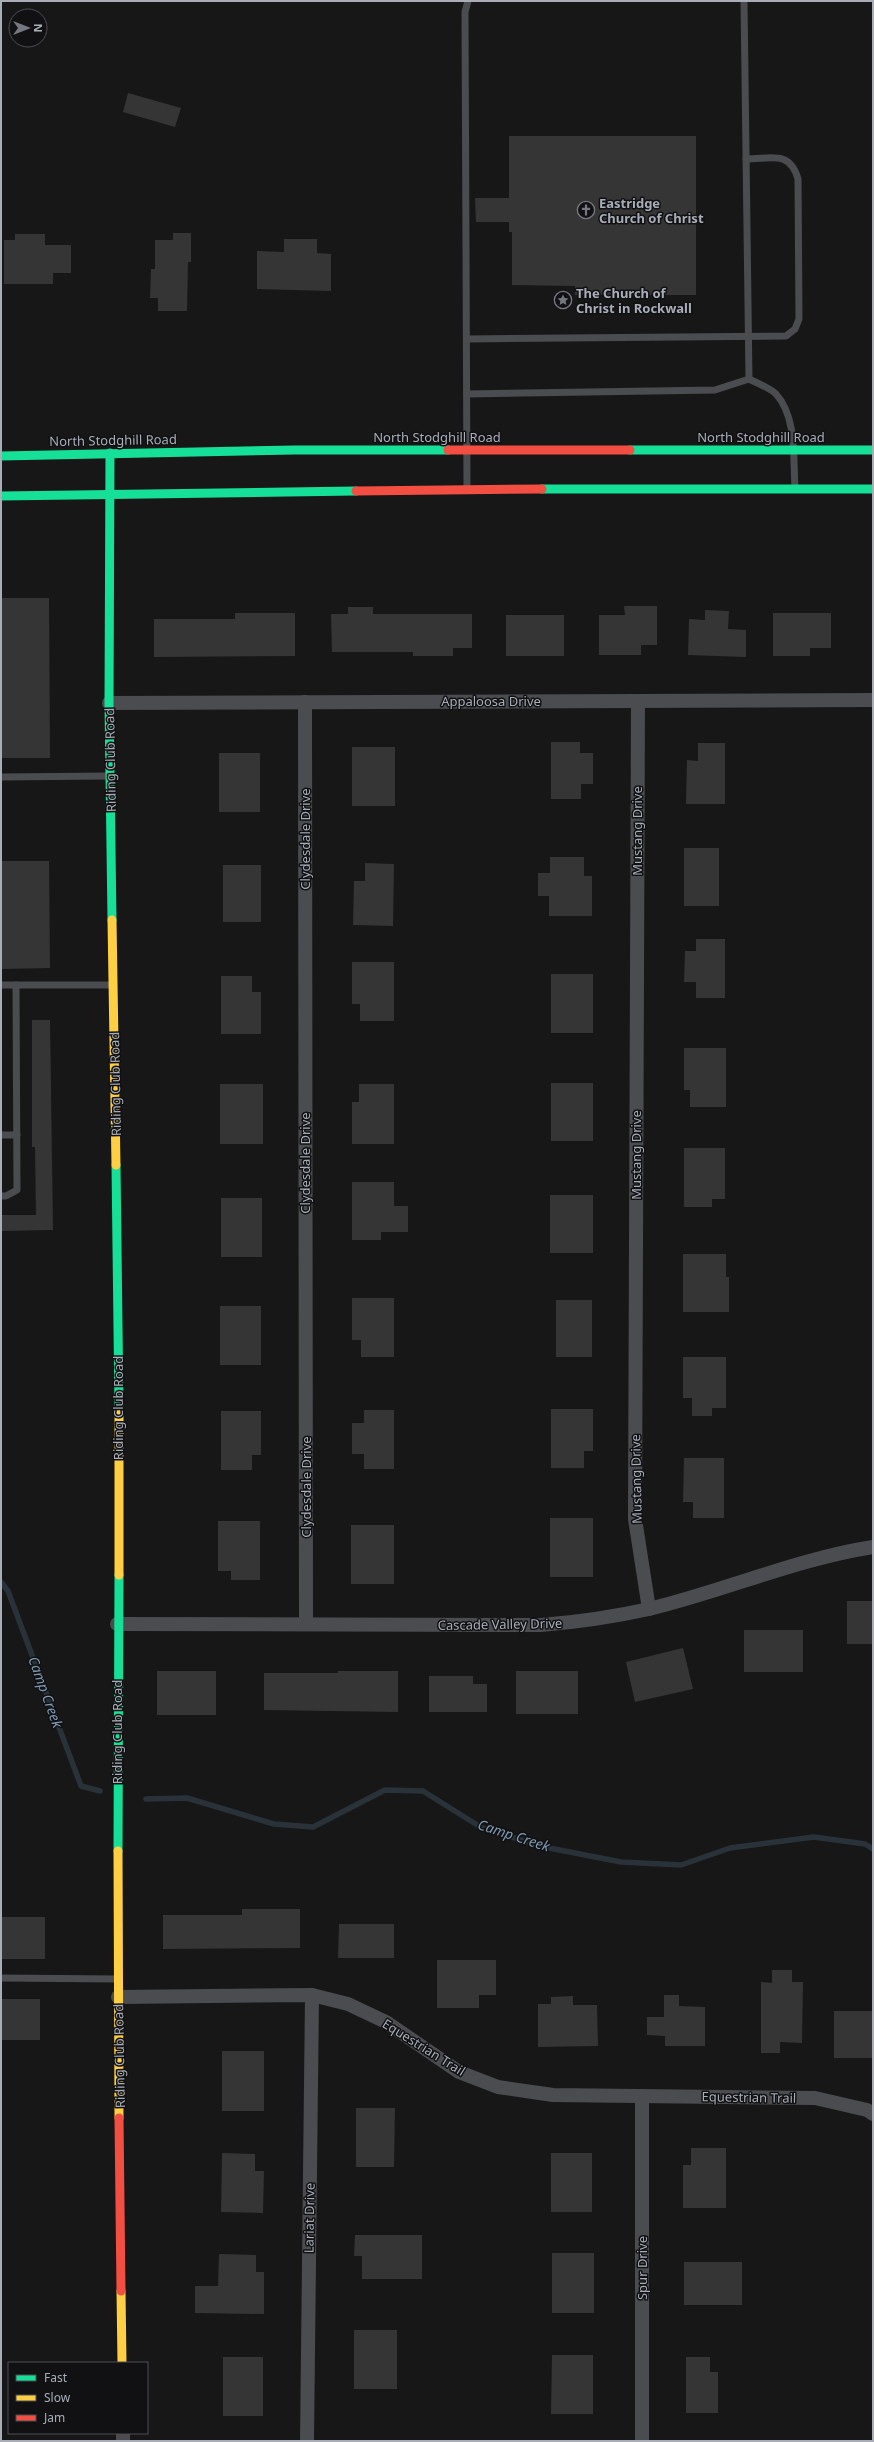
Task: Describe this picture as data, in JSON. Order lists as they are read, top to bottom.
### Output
{
  "streets": {
    "street": [
      "North Stodghill Road",
      "Appaloosa Drive",
      "Riding Club Road",
      "Mustang Drive",
      "Clydesdale Drive",
      "Cascade Valley Drive",
      "Equestrian Trail",
      "Lariat Drive",
      "Spur Drive"
    ]
  },
  "crossings": [
    ["North Stodghill Road", "Riding Club Road"],
    ["Appaloosa Drive", "Riding Club Road"],
    ["Appaloosa Drive", "Mustang Drive"],
    ["Appaloosa Drive", "Clydesdale Drive"],
    ["Riding Club Road", "Cascade Valley Drive"],
    ["Riding Club Road", "Equestrian Trail"],
    ["Mustang Drive", "Cascade Valley Drive"],
    ["Clydesdale Drive", "Cascade Valley Drive"],
    ["Equestrian Trail", "Lariat Drive"],
    ["Equestrian Trail", "Spur Drive"]
  ],
  "water": ["Camp Creek"],
  "places": {
    "church": ["Eastridge Church of Christ"],
    "place": ["The Church of Christ in Rockwall"]
  },
  "legend": ["Fast", "Slow", "Jam"],
  "north": "right"
}
